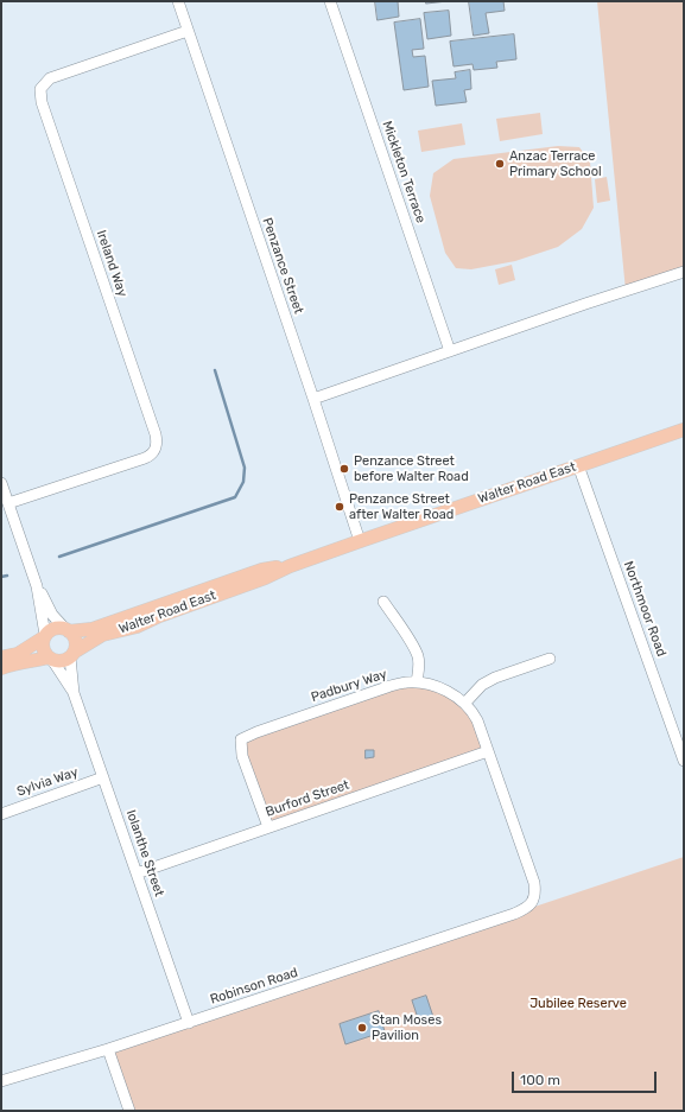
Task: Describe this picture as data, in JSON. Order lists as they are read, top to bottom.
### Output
{
  "streets": {
    "main road": ["Walter Road East"],
    "street": [
      "Mickleton Terrace",
      "Ireland Way",
      "Penzance Street",
      "Northmoor Road",
      "Padbury Way",
      "Sylvia Way",
      "Burford Street",
      "Iolanthe Street",
      "Robinson Road"
    ]
  },
  "crossings": [
    ["Ireland Way", "Penzance Street"],
    ["Penzance Street", "Walter Road East"],
    ["Walter Road East", "Northmoor Road"],
    ["Walter Road East", "Iolanthe Street"],
    ["Padbury Way", "Burford Street"],
    ["Padbury Way", "Robinson Road"],
    ["Sylvia Way", "Iolanthe Street"],
    ["Burford Street", "Iolanthe Street"],
    ["Iolanthe Street", "Robinson Road"]
  ],
  "parks": ["Jubilee Reserve"],
  "places": [
    "Anzac Terrace Primary School",
    "Penzance Street before Walter Road",
    "Penzance Street after Walter Road",
    "Stan Moses Pavilion"
  ],
  "scale_bar": "100 m"
}
